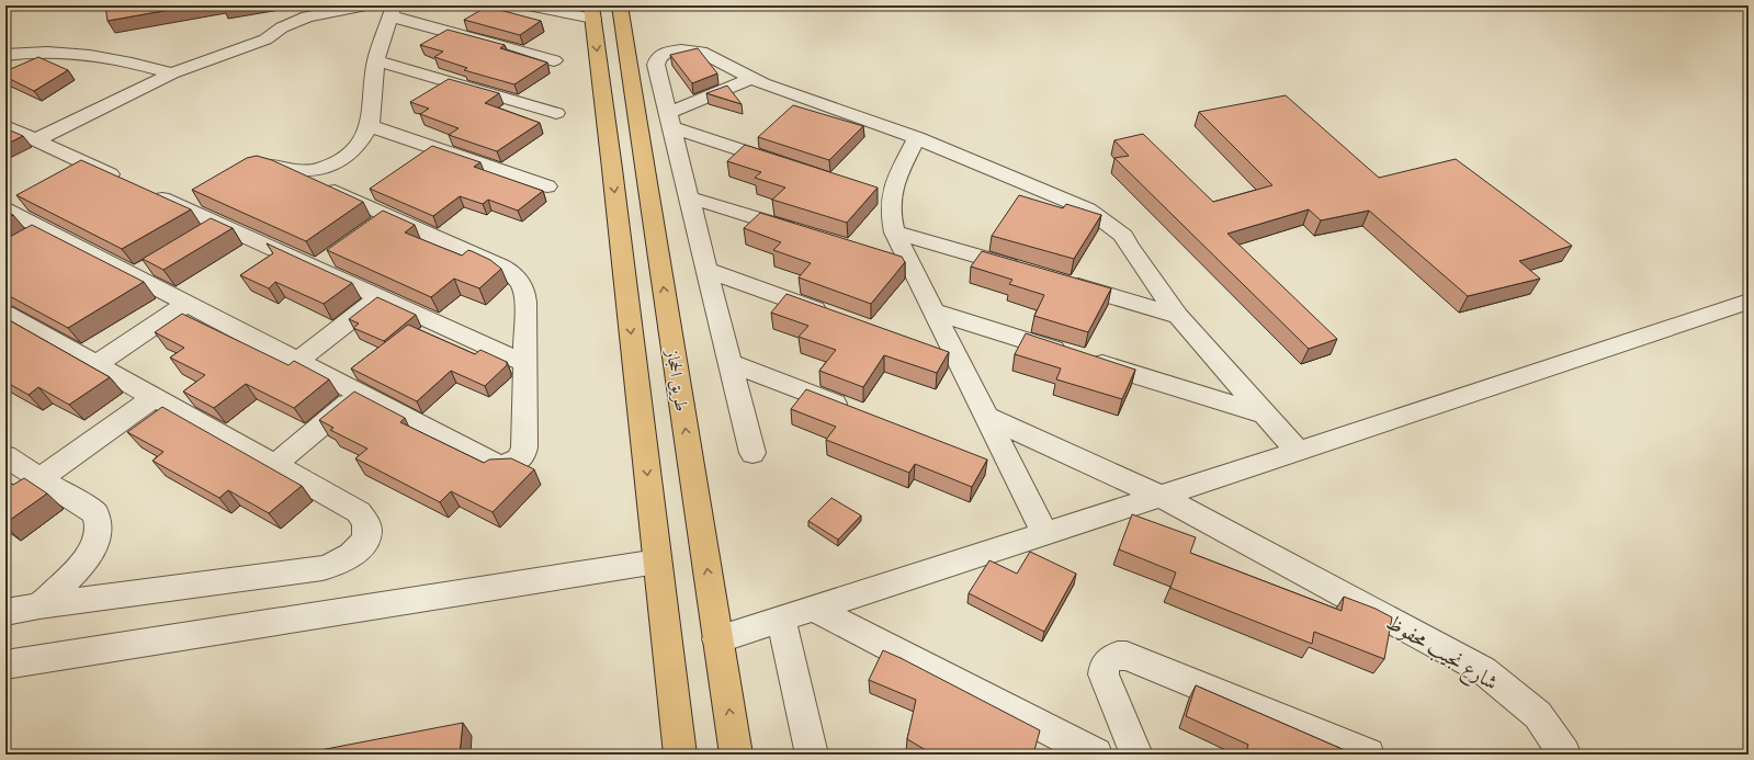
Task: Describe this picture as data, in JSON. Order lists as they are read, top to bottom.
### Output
{
  "streets": {
    "main road": ["طريق الحجاز"],
    "street": ["شارع نجيب محفوظ"]
  }
}
